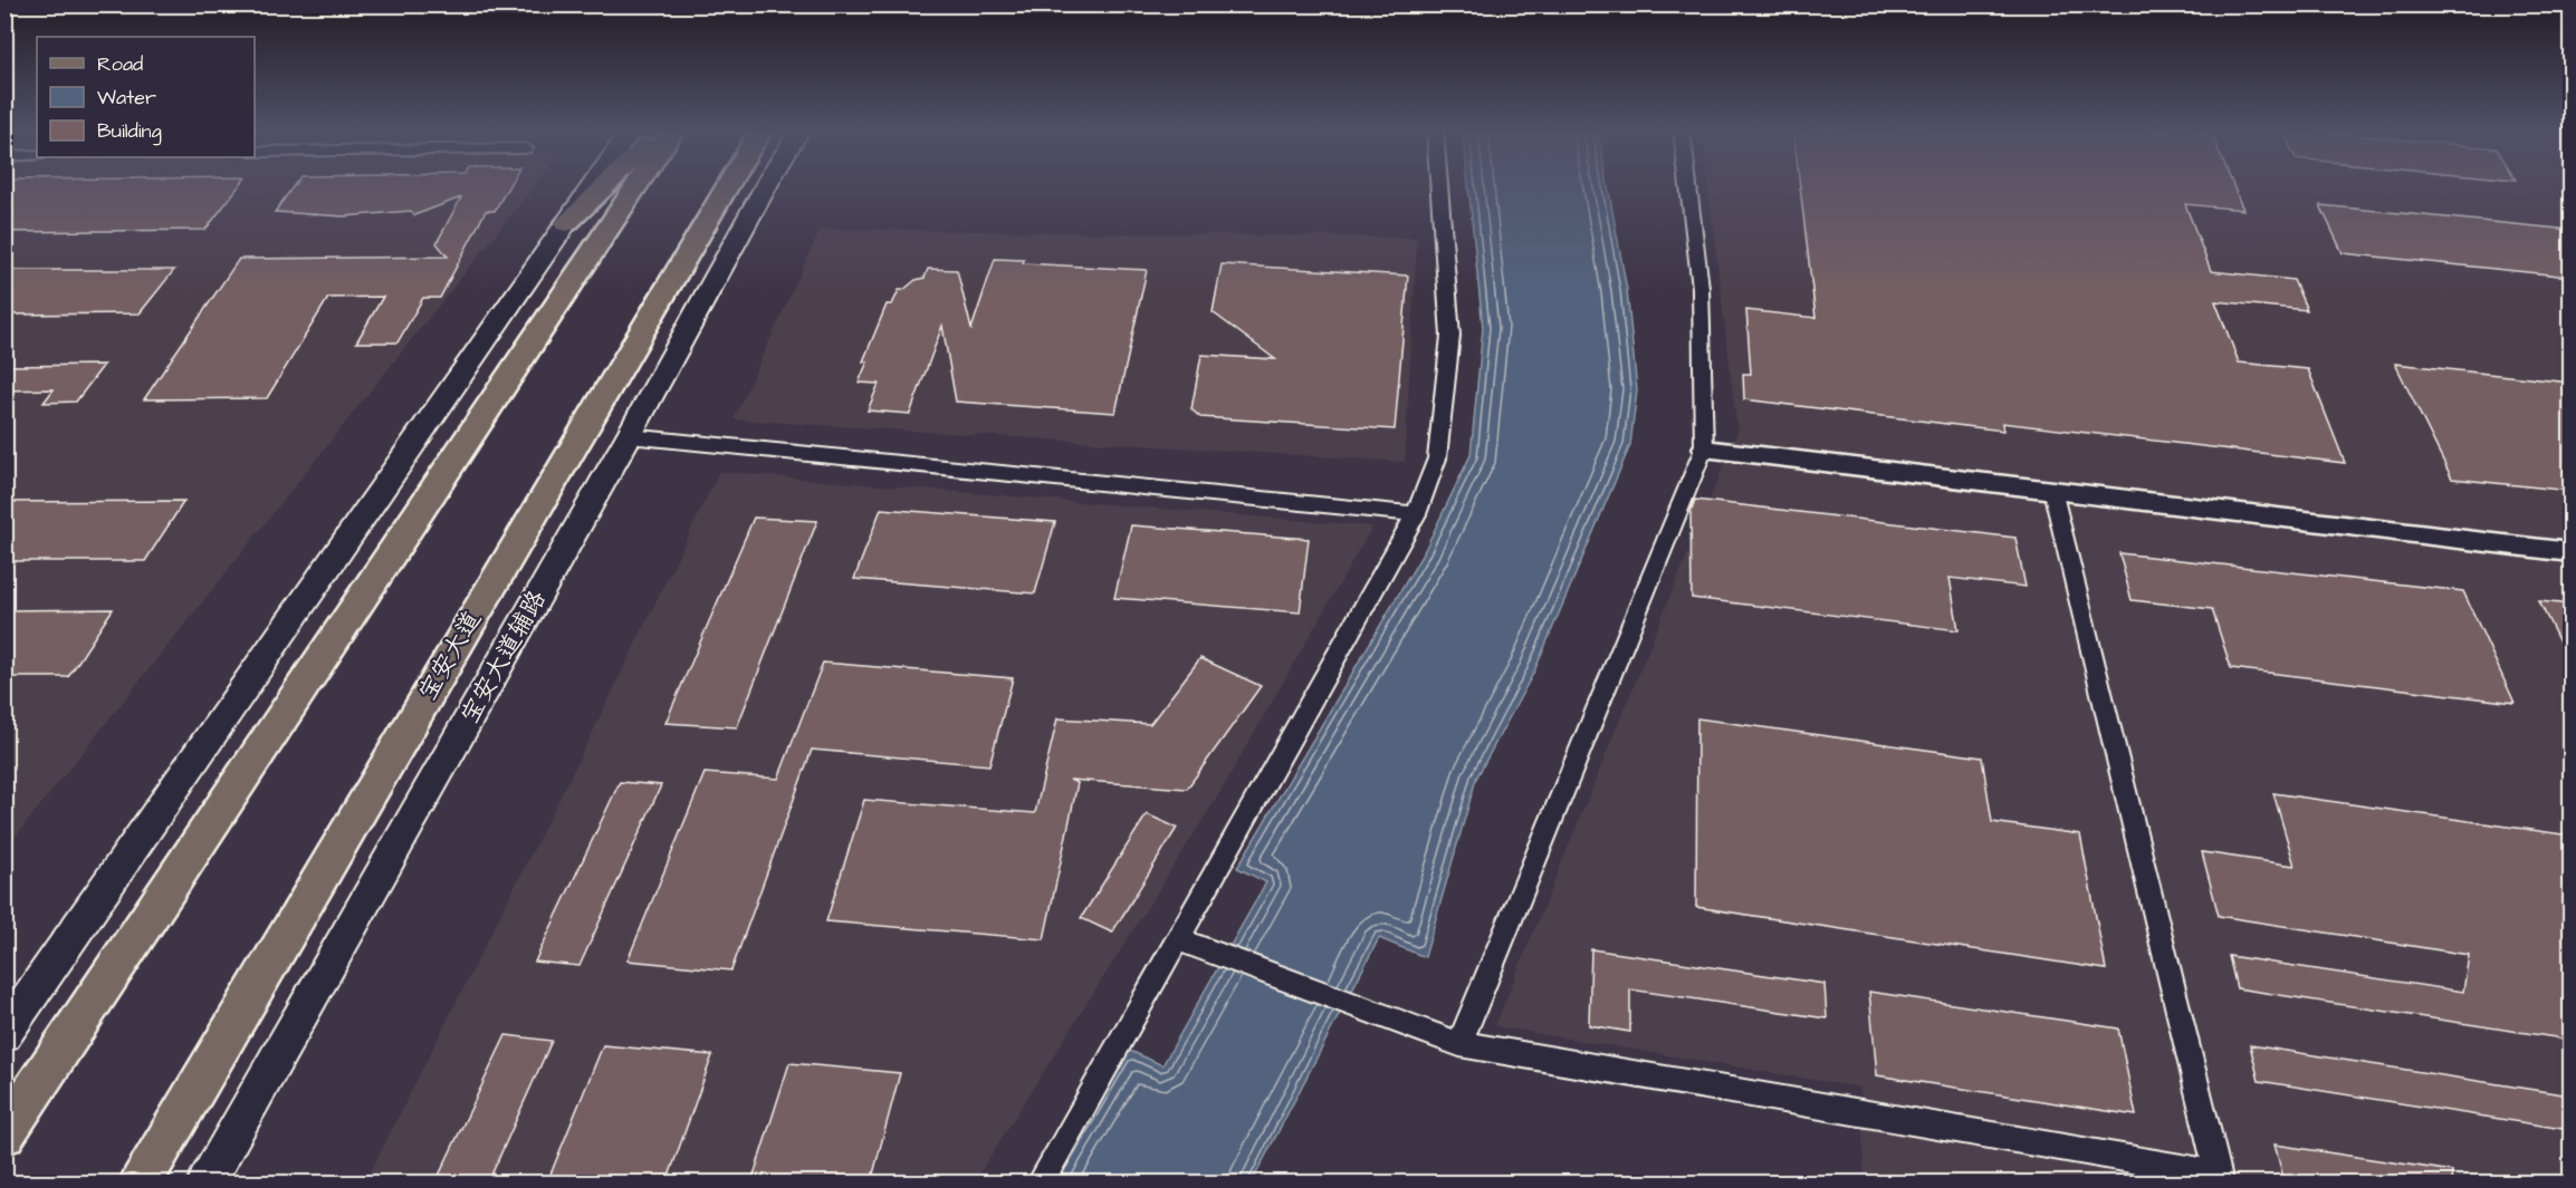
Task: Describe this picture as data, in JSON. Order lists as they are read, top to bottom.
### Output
{
  "streets": {
    "main road": ["宝安大道", "宝安大道辅路"]
  },
  "legend": ["Road", "Water", "Building"]
}
